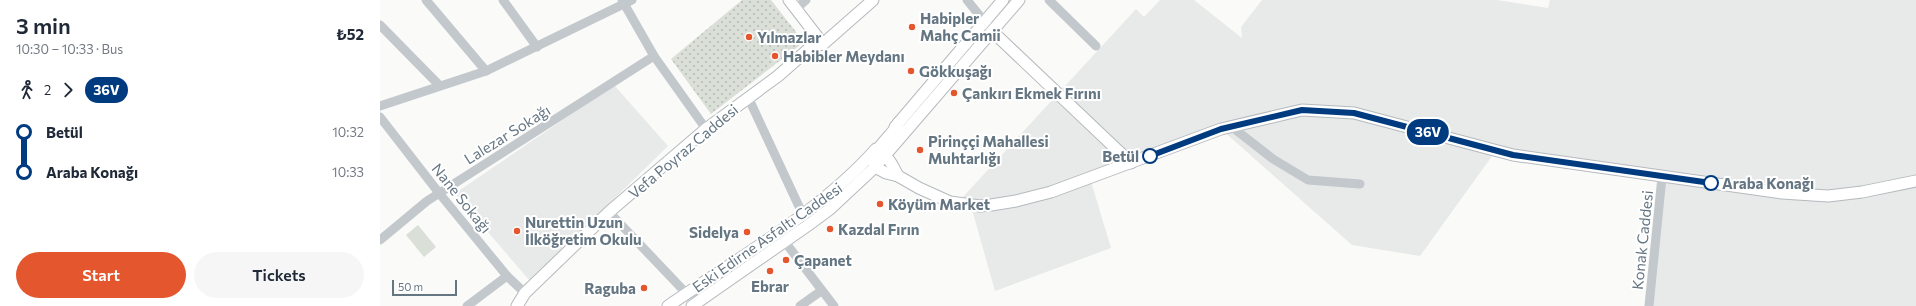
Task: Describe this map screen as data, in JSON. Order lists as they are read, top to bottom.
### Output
{
  "streets": {
    "main road": ["Vefa Poyraz Caddesi", "Eski Edirne Asfaltı Caddesi"],
    "street": ["Lalezar Sokağı", "Nane Sokağı", "Konak Caddesi"]
  },
  "crossings": [
    ["Lalezar Sokağı", "Nane Sokağı"],
    ["Vefa Poyraz Caddesi", "Nane Sokağı"]
  ],
  "places": [
    "Habipler Mahç Camii",
    "Yılmazlar",
    "Habibler Meydanı",
    "Gökkuşağı",
    "Çankırı Ekmek Fırını",
    "Pirinççi Mahallesi Muhtarlığı",
    "Betül",
    "Araba Konağı",
    "Köyüm Market",
    "Kazdal Fırın",
    "Nurettin Uzun İlköğretim Okulu",
    "Sidelya",
    "Çapanet",
    "Ebrar",
    "Raguba"
  ],
  "lines": ["bus line 36V"],
  "scale_bar": "50 m",
  "page": {
    "heading": ["3 min", "10:30 – 10:33 · Bus", "₺52"],
    "on_map": "36V",
    "legs": ["2", "36V"],
    "list": [
      {
        "name": "Betül",
        "value": "10:32"
      },
      {
        "name": "Araba Konağı",
        "value": "10:33"
      }
    ],
    "buttons": ["Start", "Tickets"],
    "scale": "50 m"
  }
}
